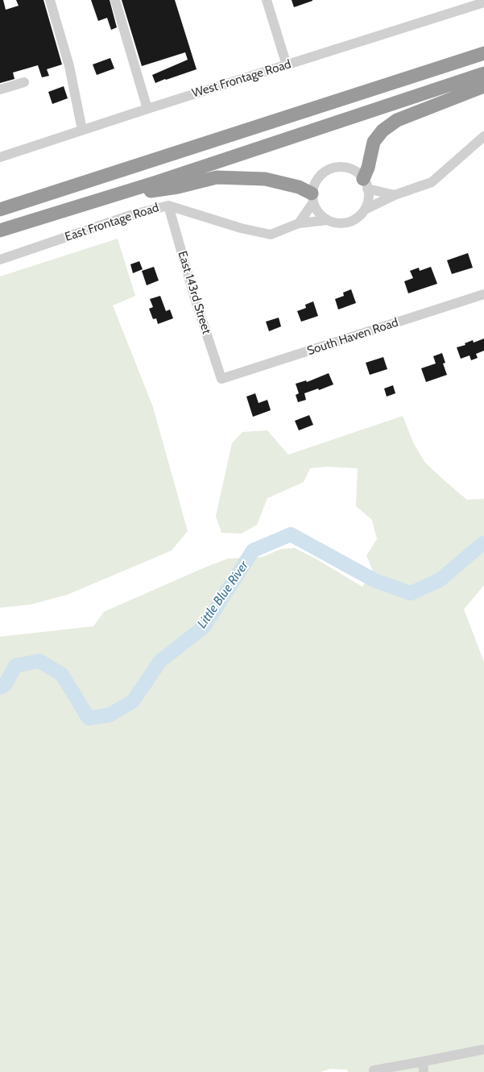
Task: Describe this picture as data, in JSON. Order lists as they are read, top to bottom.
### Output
{
  "streets": {
    "street": [
      "West Frontage Road",
      "East Frontage Road",
      "East 143rd Street",
      "South Haven Road"
    ]
  },
  "crossings": [
    ["East Frontage Road", "East 143rd Street"],
    ["East 143rd Street", "South Haven Road"]
  ],
  "water": ["Little Blue River"]
}
